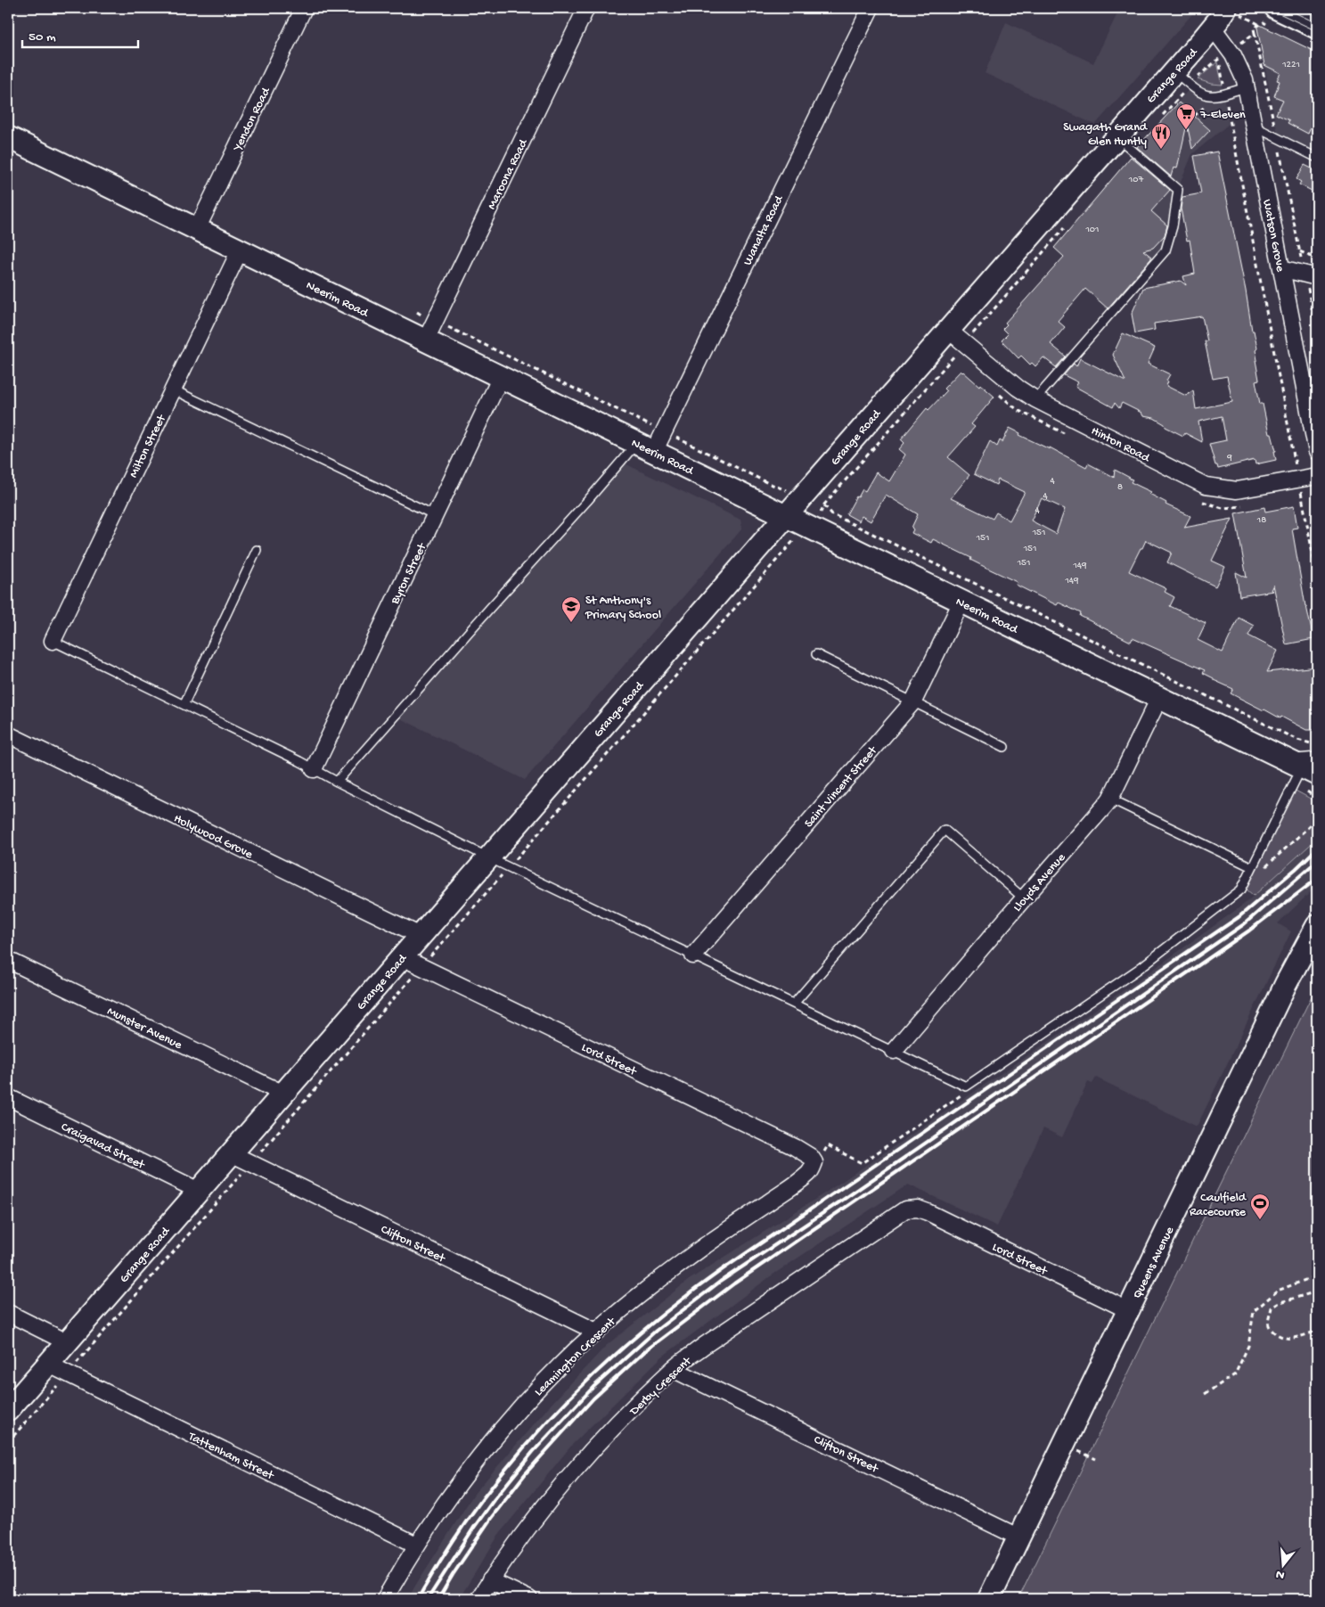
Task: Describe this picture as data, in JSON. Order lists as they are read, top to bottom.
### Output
{
  "streets": {
    "main road": ["Grange Road", "Neerim Road", "Queens Avenue"],
    "street": [
      "Yendon Road",
      "Maroona Road",
      "Wanalta Road",
      "Watson Grove",
      "Hinton Road",
      "Milton Street",
      "Byron Street",
      "Saint Vincent Street",
      "Holywood Grove",
      "Lloyds Avenue",
      "Munster Avenue",
      "Lord Street",
      "Craigavad Street",
      "Clifton Street",
      "Leamington Crescent",
      "Derby Crescent",
      "Tattenham Street"
    ]
  },
  "crossings": [
    ["Grange Road", "Watson Grove"],
    ["Grange Road", "Neerim Road"],
    ["Grange Road", "Hinton Road"],
    ["Grange Road", "Holywood Grove"],
    ["Grange Road", "Munster Avenue"],
    ["Grange Road", "Lord Street"],
    ["Grange Road", "Craigavad Street"],
    ["Grange Road", "Clifton Street"],
    ["Grange Road", "Tattenham Street"],
    ["Yendon Road", "Neerim Road"],
    ["Maroona Road", "Neerim Road"],
    ["Wanalta Road", "Neerim Road"],
    ["Neerim Road", "Milton Street"],
    ["Neerim Road", "Byron Street"],
    ["Neerim Road", "Saint Vincent Street"],
    ["Neerim Road", "Lloyds Avenue"],
    ["Lord Street", "Queens Avenue"],
    ["Lord Street", "Leamington Crescent"],
    ["Lord Street", "Derby Crescent"],
    ["Clifton Street", "Queens Avenue"],
    ["Clifton Street", "Leamington Crescent"],
    ["Clifton Street", "Derby Crescent"],
    ["Leamington Crescent", "Tattenham Street"]
  ],
  "places": {
    "supermarket": ["7-Eleven"],
    "restaurant": ["Swagath Grand Glen Huntly"],
    "school or university": ["St Anthony's Primary School"],
    "sports": ["Caulfield Racecourse"]
  },
  "house_numbers": [
    "1221",
    "107",
    "101",
    "9",
    "4",
    "8",
    "4",
    "4",
    "18",
    "151",
    "151",
    "151",
    "151",
    "149",
    "149"
  ],
  "scale_bar": "50 m",
  "north": "bottom"
}
